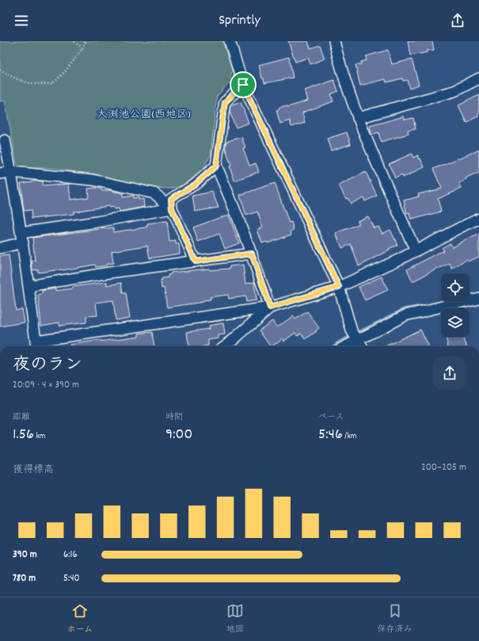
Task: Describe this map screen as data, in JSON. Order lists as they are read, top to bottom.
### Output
{
  "parks": ["大渕池公園(西地区)"],
  "page": {
    "header": "Sprintly",
    "heading": ["夜のラン", "20:09 · 4 × 390 m"],
    "stats": [
      ["距離", "1.56 km"],
      ["時間", "9:00"],
      ["ペース", "5:46 /km"]
    ],
    "chart": ["獲得標高", "200–205 m"],
    "list": [
      {
        "name": "390 m",
        "note": "6:16"
      },
      {
        "name": "780 m",
        "note": "5:40"
      }
    ],
    "tabs": ["ホーム", "地図", "保存済み"]
  }
}
